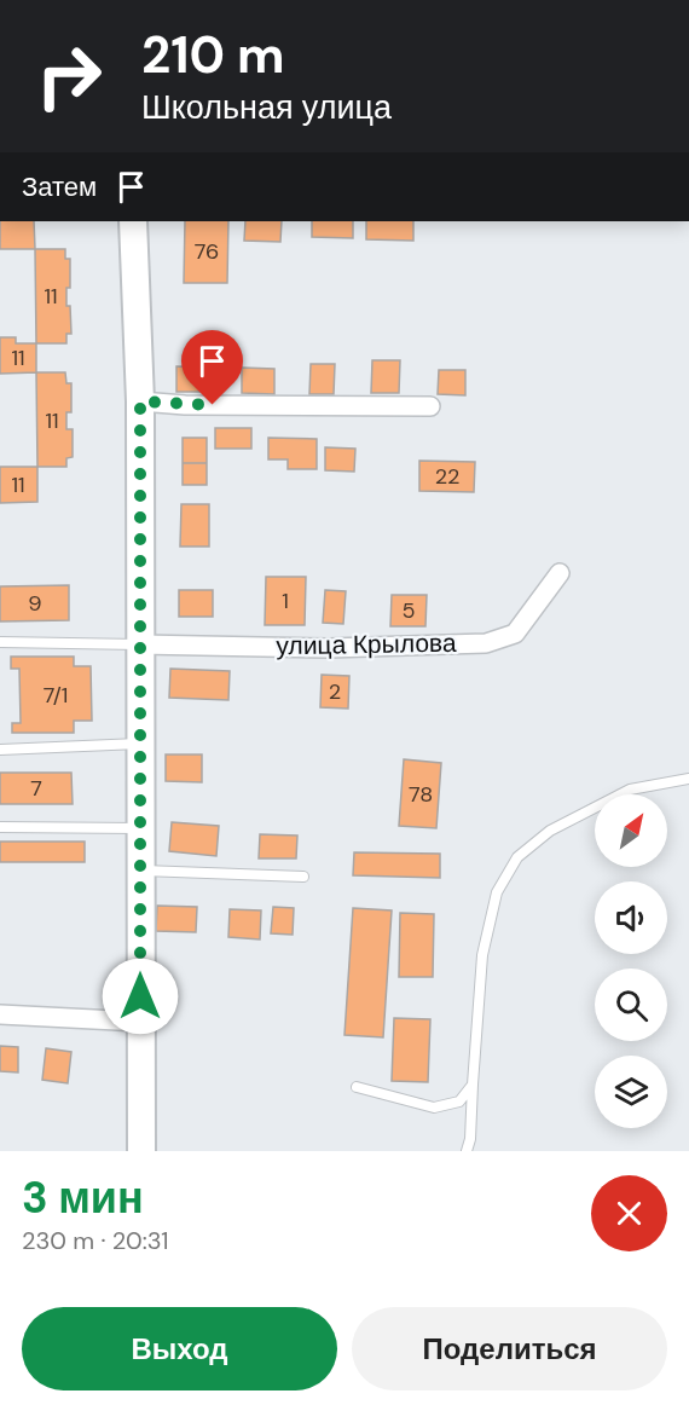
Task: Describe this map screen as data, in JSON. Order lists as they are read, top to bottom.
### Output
{
  "streets": {
    "street": ["улица Крылова"]
  },
  "house_numbers": [
    "76",
    "11",
    "11",
    "11",
    "22",
    "11",
    "1",
    "9",
    "5",
    "2",
    "7/1",
    "7",
    "78"
  ],
  "north": "top right",
  "page": {
    "turn": ["210 m", "Школьная улица"],
    "then": "Затем",
    "heading": ["3 мин", "230 m · 20:31"],
    "buttons": ["Выход", "Поделиться"]
  }
}
